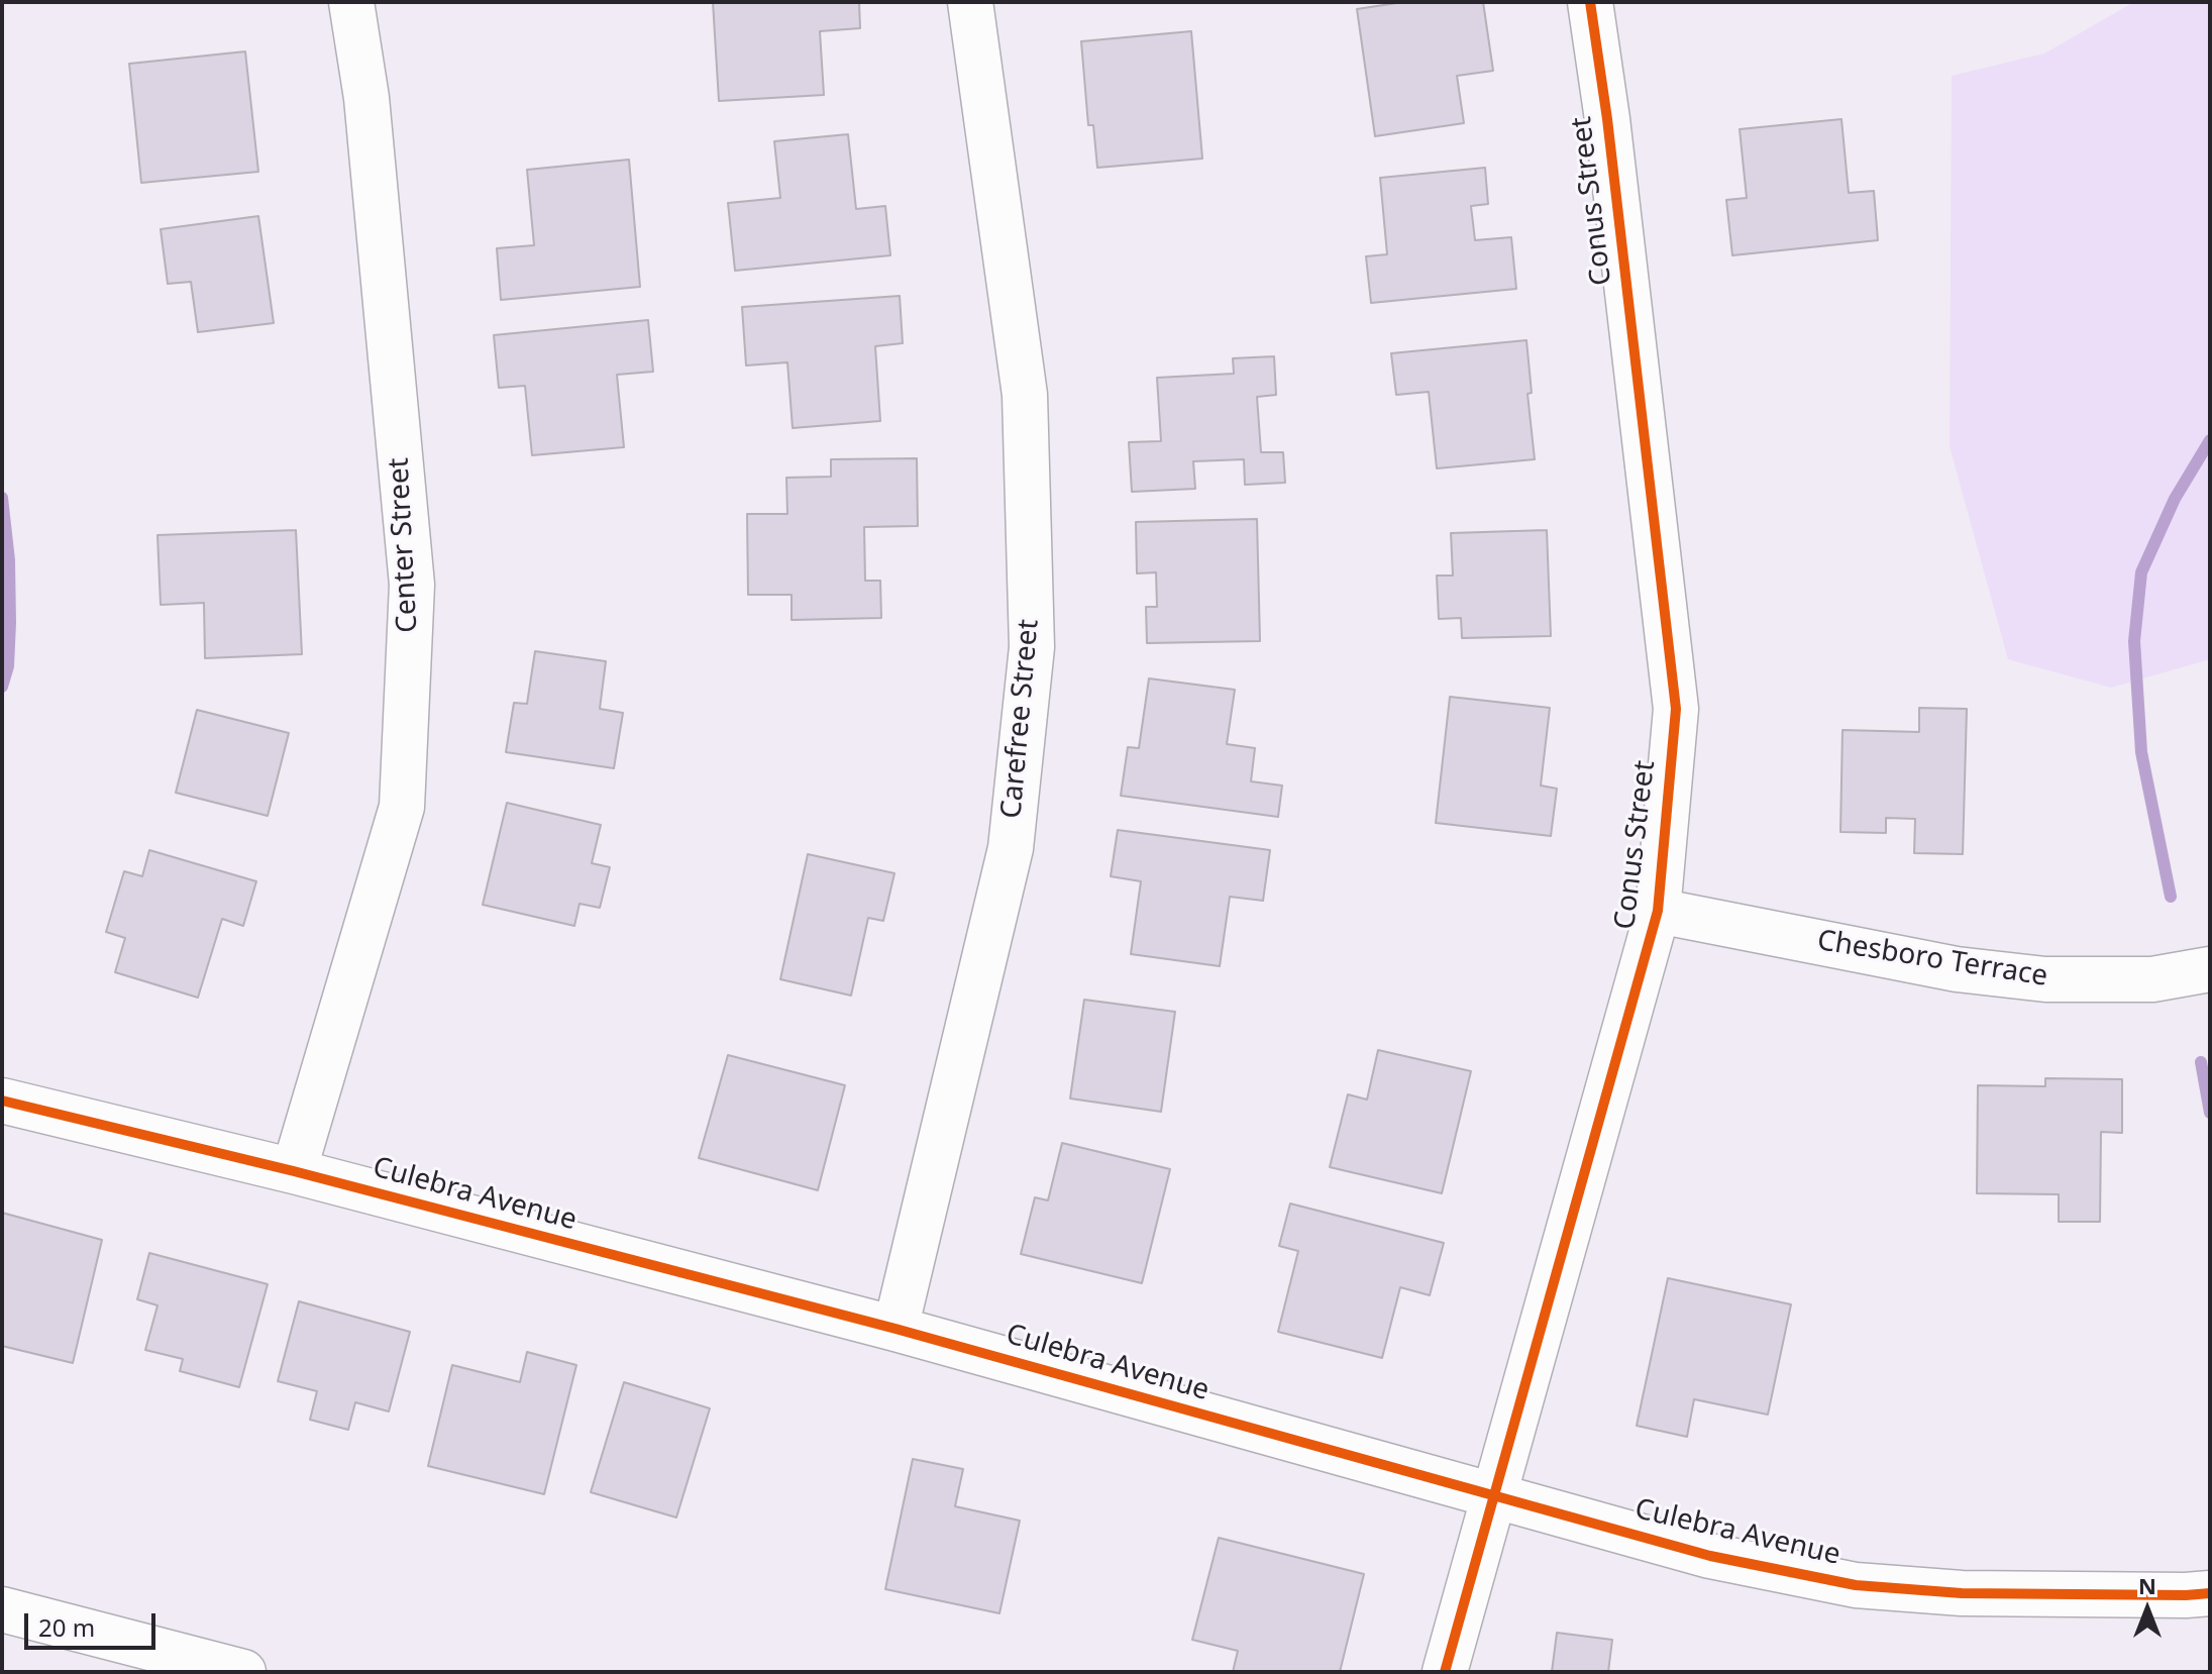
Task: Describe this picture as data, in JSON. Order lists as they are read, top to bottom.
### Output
{
  "streets": {
    "street": [
      "Conus Street",
      "Center Street",
      "Carefree Street",
      "Chesboro Terrace",
      "Culebra Avenue"
    ]
  },
  "crossings": [
    ["Conus Street", "Chesboro Terrace"],
    ["Conus Street", "Culebra Avenue"],
    ["Center Street", "Culebra Avenue"],
    ["Carefree Street", "Culebra Avenue"]
  ],
  "scale_bar": "20 m",
  "north": "top"
}
